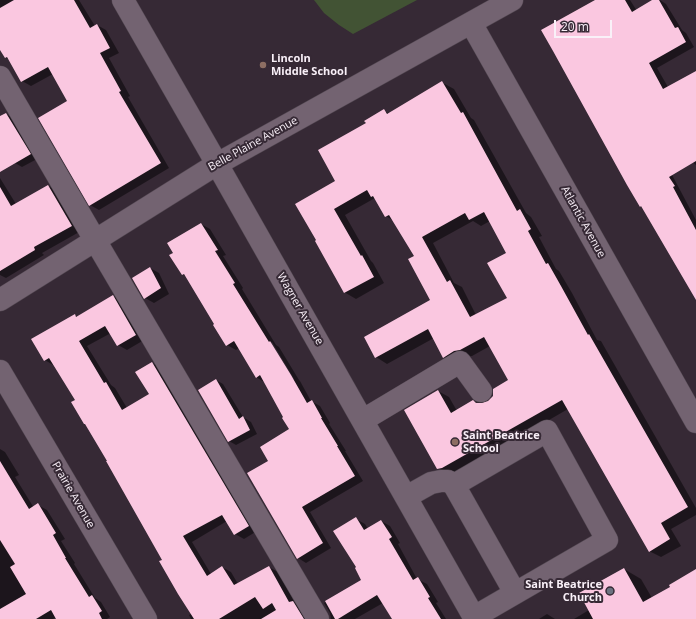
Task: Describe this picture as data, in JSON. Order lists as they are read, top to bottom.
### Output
{
  "streets": {
    "street": [
      "Belle Plaine Avenue",
      "Atlantic Avenue",
      "Wagner Avenue",
      "Prairie Avenue"
    ]
  },
  "crossings": [
    ["Belle Plaine Avenue", "Atlantic Avenue"],
    ["Belle Plaine Avenue", "Wagner Avenue"]
  ],
  "places": ["Lincoln Middle School", "Saint Beatrice School", "Saint Beatrice Church"],
  "scale_bar": "20 m"
}
